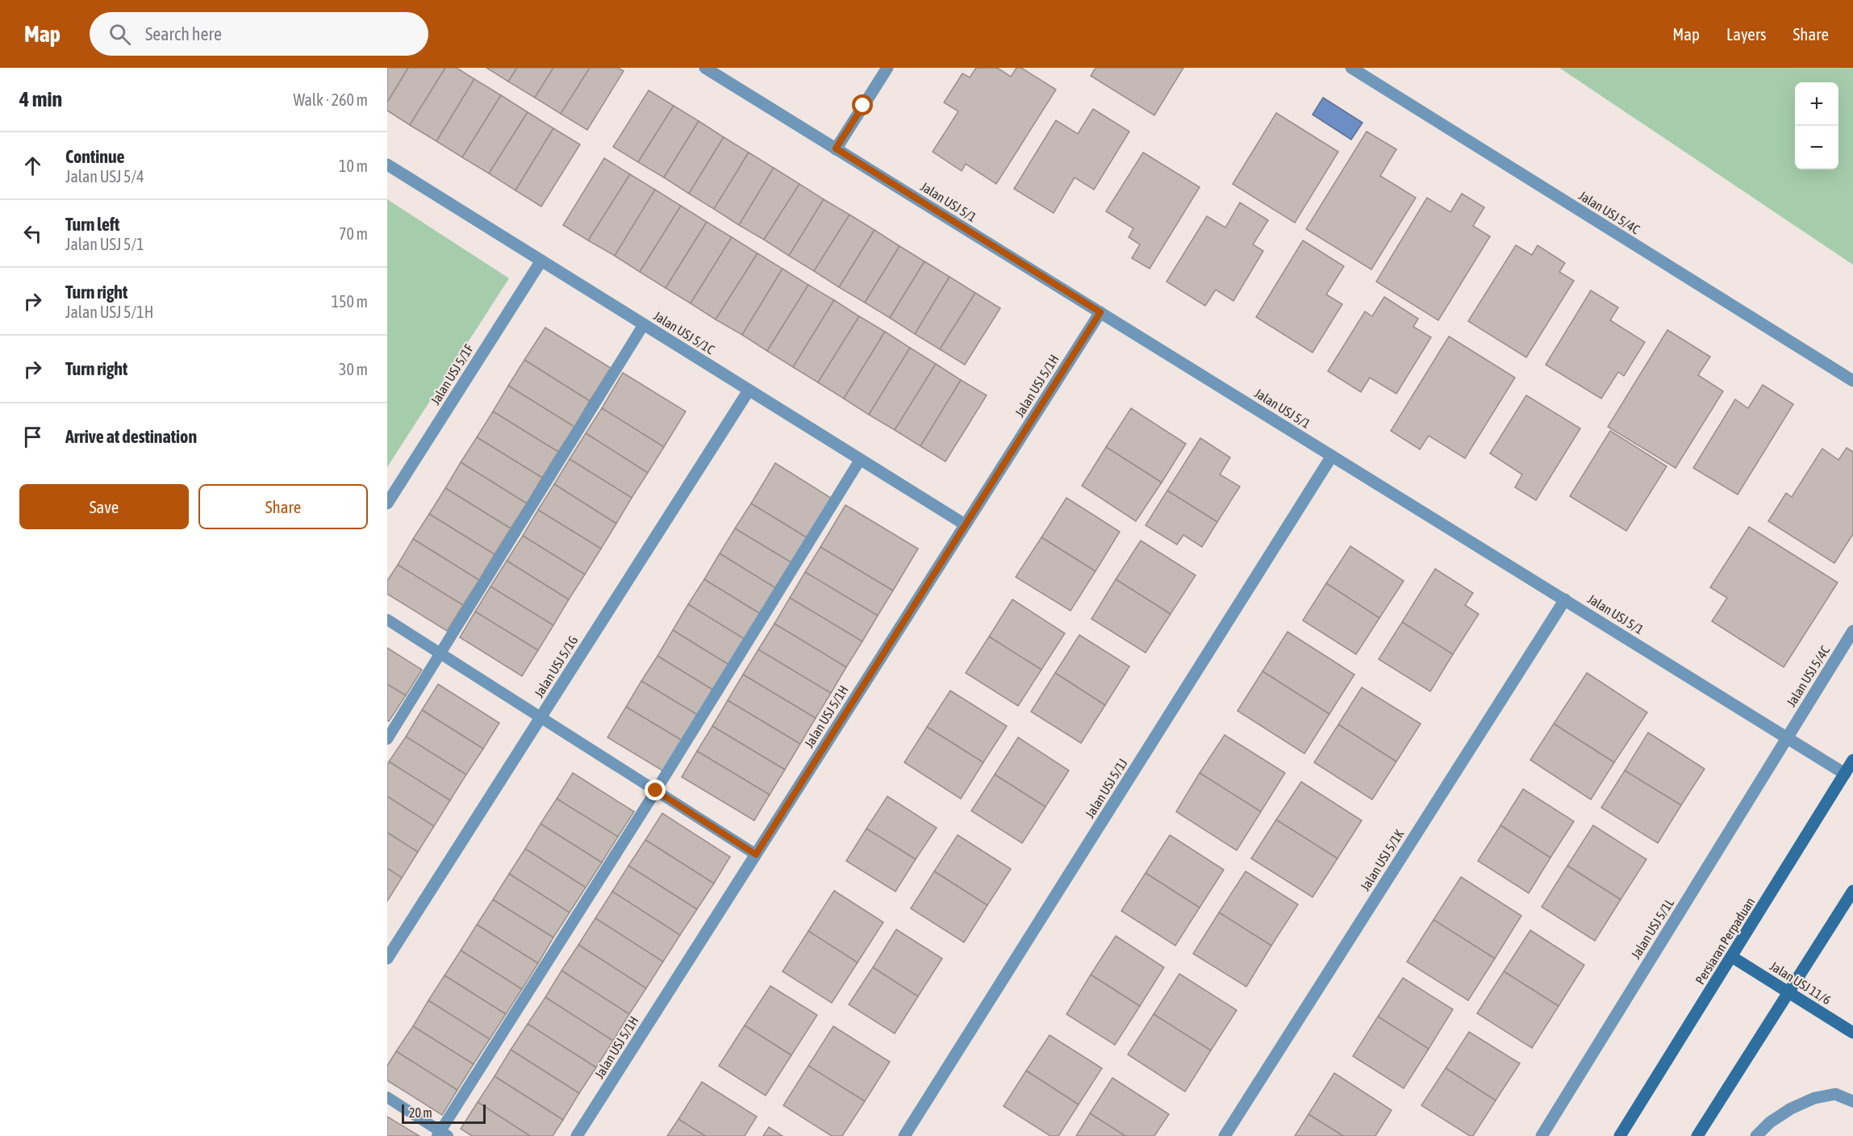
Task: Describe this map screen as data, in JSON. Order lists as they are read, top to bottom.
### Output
{
  "streets": {
    "main road": ["Persiaran Perpaduan", "Jalan USJ 11/6"],
    "street": [
      "Jalan USJ 5/1",
      "Jalan USJ 5/4C",
      "Jalan USJ 5/1C",
      "Jalan USJ 5/1F",
      "Jalan USJ 5/1H",
      "Jalan USJ 5/1G",
      "Jalan USJ 5/1J",
      "Jalan USJ 5/1K",
      "Jalan USJ 5/1L"
    ]
  },
  "crossings": [
    ["Jalan USJ 5/1", "Jalan USJ 5/4C"],
    ["Jalan USJ 5/1", "Jalan USJ 5/1H"],
    ["Jalan USJ 5/1", "Jalan USJ 5/1J"],
    ["Jalan USJ 5/1", "Jalan USJ 5/1K"],
    ["Jalan USJ 5/1", "Jalan USJ 5/1L"],
    ["Jalan USJ 5/1", "Persiaran Perpaduan"],
    ["Jalan USJ 5/4C", "Jalan USJ 5/1L"],
    ["Jalan USJ 5/1C", "Jalan USJ 5/1F"],
    ["Jalan USJ 5/1C", "Jalan USJ 5/1H"],
    ["Jalan USJ 5/1C", "Jalan USJ 5/1G"],
    ["Persiaran Perpaduan", "Jalan USJ 11/6"]
  ],
  "scale_bar": "20 m",
  "page": {
    "header": "Map",
    "search": "Search here",
    "nav": ["Map", "Layers", "Share"],
    "heading": ["4 min", "Walk · 260 m"],
    "map_buttons": ["+", "−"],
    "list": [
      ["Continue", "Jalan USJ 5/4", "10 m"],
      ["Turn left", "Jalan USJ 5/1", "70 m"],
      ["Turn right", "Jalan USJ 5/1H", "150 m"],
      ["Turn right", "30 m"],
      "Arrive at destination"
    ],
    "buttons": ["Save", "Share"],
    "scale": "20 m"
  }
}
